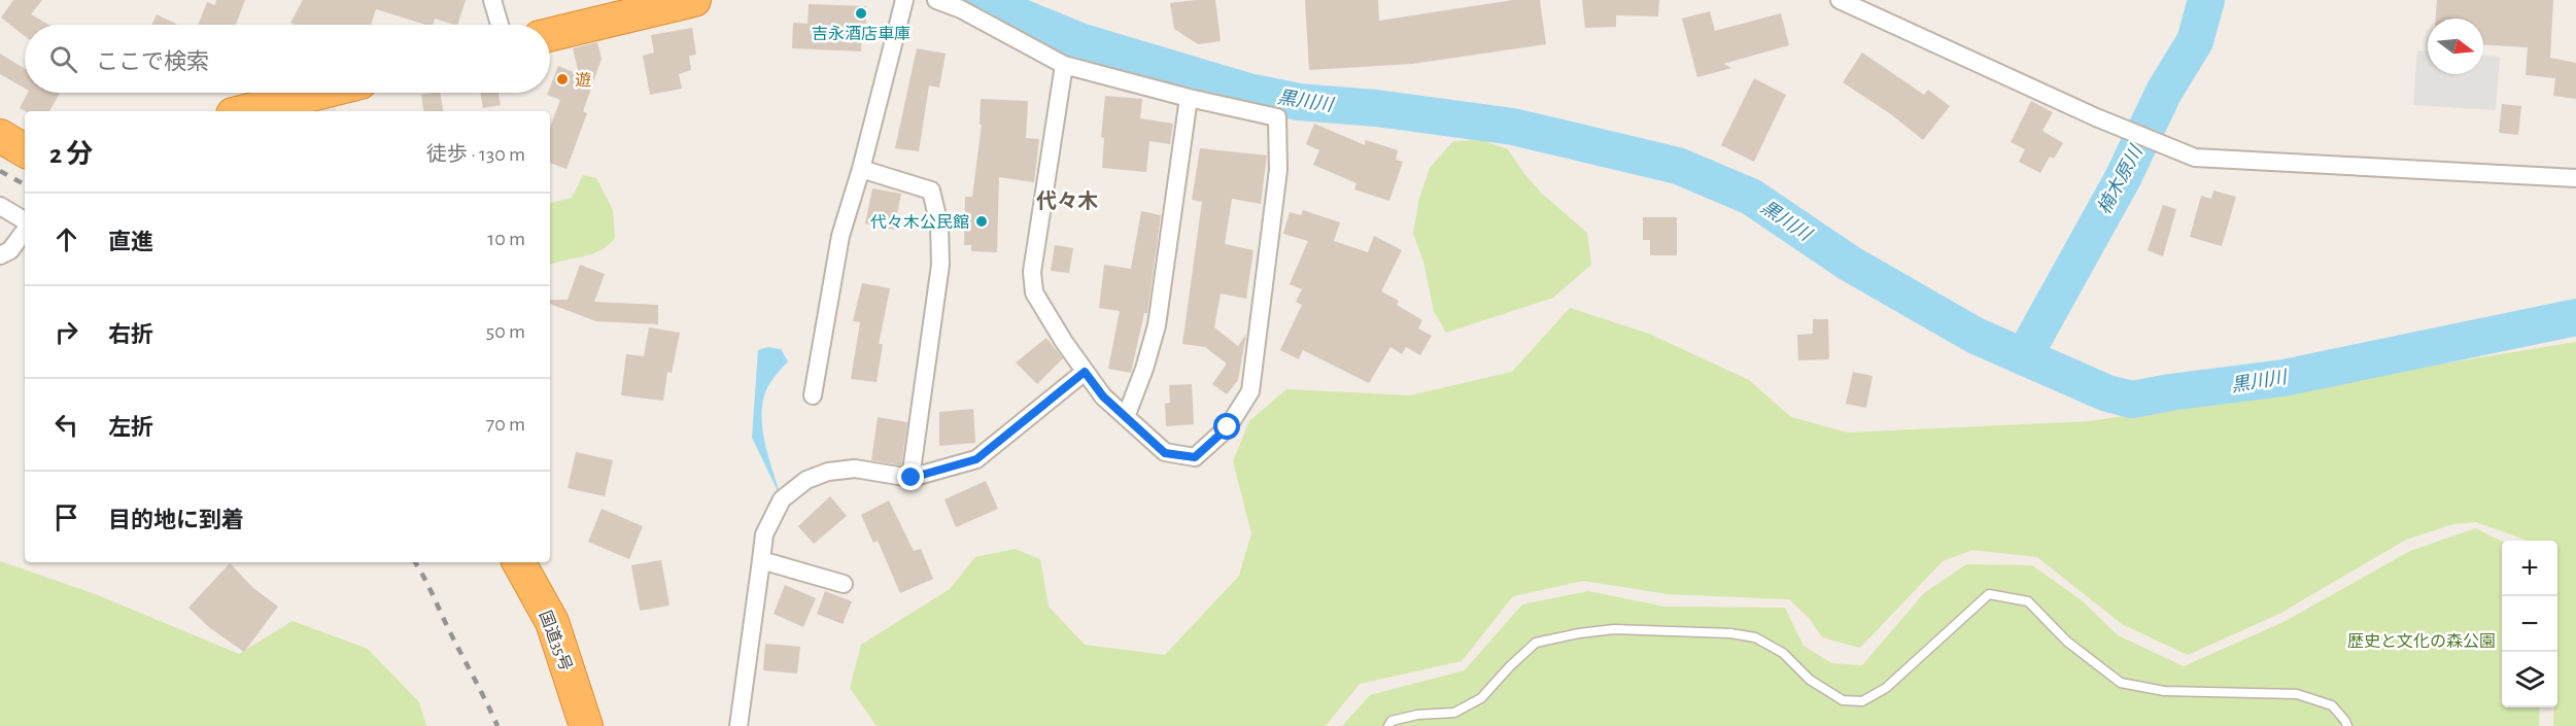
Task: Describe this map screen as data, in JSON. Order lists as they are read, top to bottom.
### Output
{
  "streets": {
    "highway": ["国道35号"]
  },
  "districts": ["代々木"],
  "water": ["黒川川", "楠木原川"],
  "parks": ["歴史と文化の森公園"],
  "places": ["吉永酒店車庫", "遊", "代々木公民館"],
  "north": "right",
  "page": {
    "search": "ここで検索",
    "heading": ["2 分", "徒歩 · 130 m"],
    "list": [
      ["直進", "10 m"],
      ["右折", "50 m"],
      ["左折", "70 m"],
      "目的地に到着"
    ],
    "map_buttons": ["+", "−"]
  }
}
